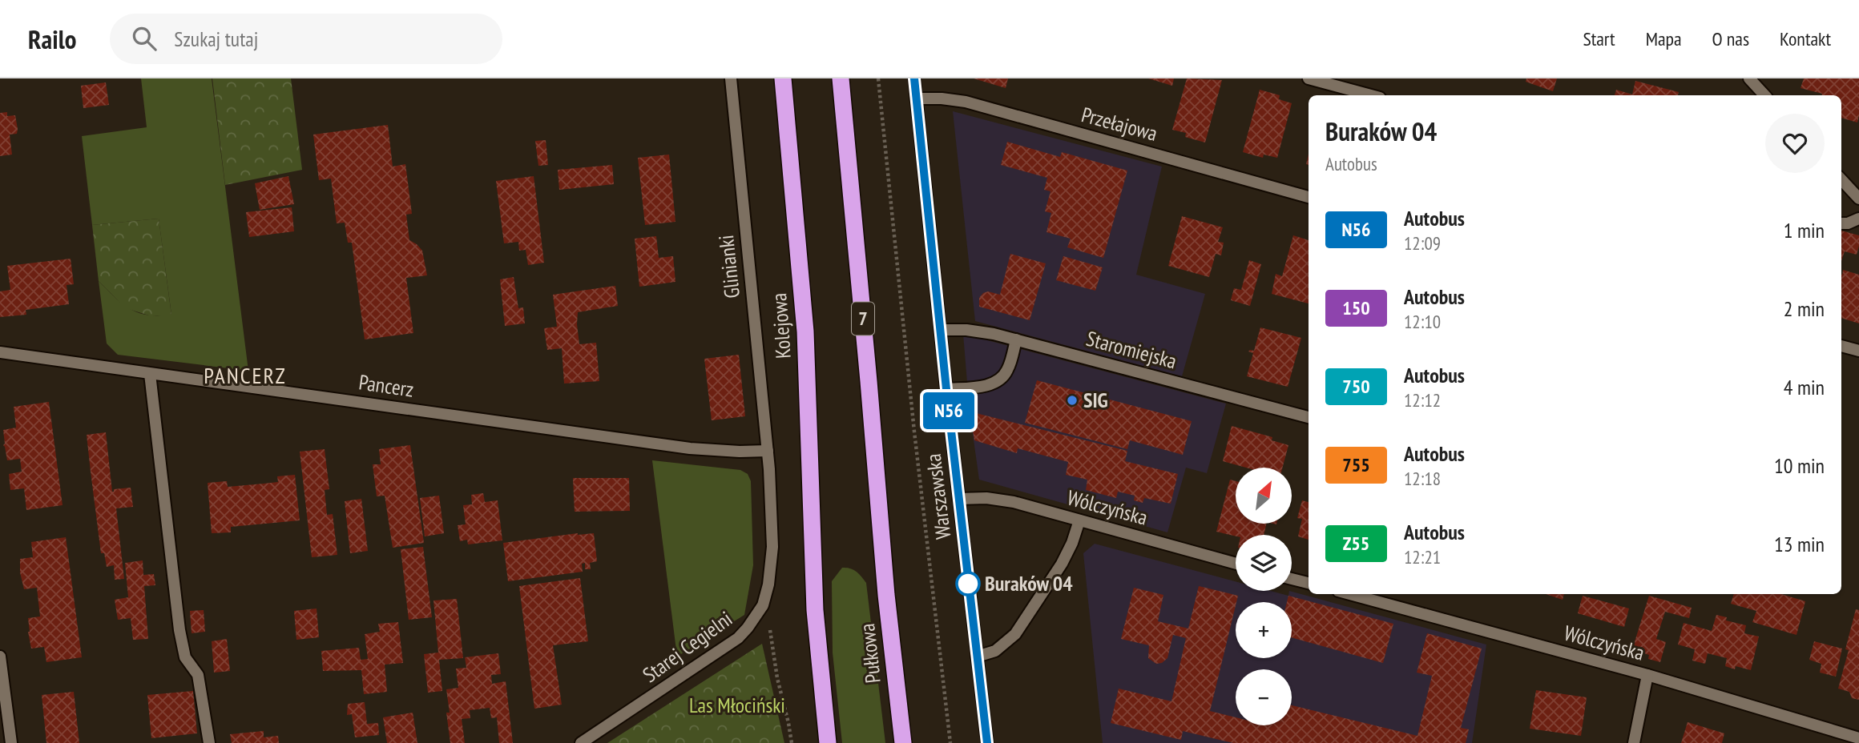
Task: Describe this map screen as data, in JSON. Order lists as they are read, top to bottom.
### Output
{
  "streets": {
    "highway": ["7", "Kolejowa", "Pułkowa"],
    "street": [
      "Przełajowa",
      "Glinianki",
      "Staromiejska",
      "Pancerz",
      "Warszawska",
      "Wólczyńska",
      "Starej Cegielni"
    ]
  },
  "crossings": [
    ["Przełajowa", "Warszawska"],
    ["Glinianki", "Pancerz"],
    ["Glinianki", "Starej Cegielni"],
    ["Staromiejska", "Warszawska"],
    ["Pancerz", "Starej Cegielni"],
    ["Warszawska", "Wólczyńska"]
  ],
  "districts": ["PANCERZ"],
  "parks": ["Las Młociński"],
  "places": ["SIG", "Buraków 04"],
  "lines": ["bus line N56"],
  "north": "top right",
  "page": {
    "header": "Railo",
    "search": "Szukaj tutaj",
    "nav": [
      "Start",
      "Mapa",
      "O nas",
      "Kontakt"
    ],
    "on_map": "N56",
    "heading": ["Buraków 04", "Autobus"],
    "list": [
      {
        "mark": "N56",
        "name": "Autobus",
        "note": "12:09",
        "value": "1 min"
      },
      {
        "mark": "150",
        "name": "Autobus",
        "note": "12:10",
        "value": "2 min"
      },
      {
        "mark": "750",
        "name": "Autobus",
        "note": "12:12",
        "value": "4 min"
      },
      {
        "mark": "755",
        "name": "Autobus",
        "note": "12:18",
        "value": "10 min"
      },
      {
        "mark": "Z55",
        "name": "Autobus",
        "note": "12:21",
        "value": "13 min"
      }
    ],
    "map_buttons": ["+", "−"]
  }
}
